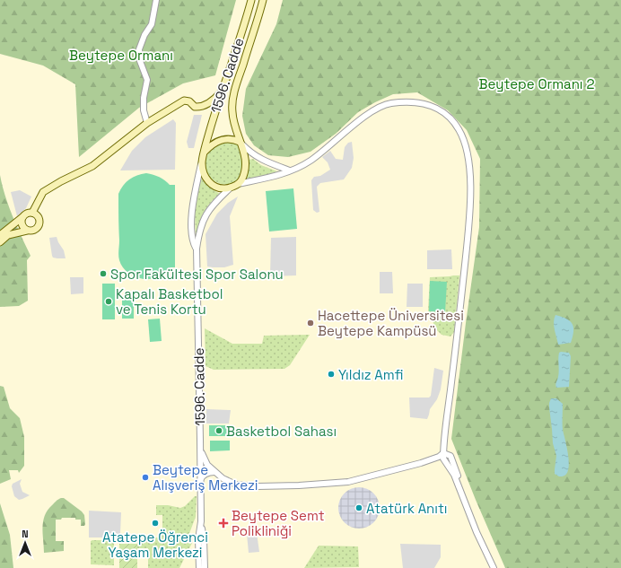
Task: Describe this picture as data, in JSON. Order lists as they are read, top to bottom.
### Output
{
  "streets": {
    "main road": ["1596. Cadde"]
  },
  "parks": ["Beytepe Ormanı", "Beytepe Ormanı 2"],
  "places": {
    "other": [
      "Spor Fakültesi Spor Salonu",
      "Kapalı Basketbol ve Tenis Kortu",
      "Hacettepe Üniversitesi Beytepe Kampüsü",
      "Yıldız Amfi",
      "Basketbol Sahası",
      "Beytepe Alışveriş Merkezi",
      "Atatürk Anıtı",
      "Atatepe Öğrenci Yaşam Merkezi"
    ],
    "health": ["Beytepe Semt Polikliniği"]
  },
  "north": "top"
}
